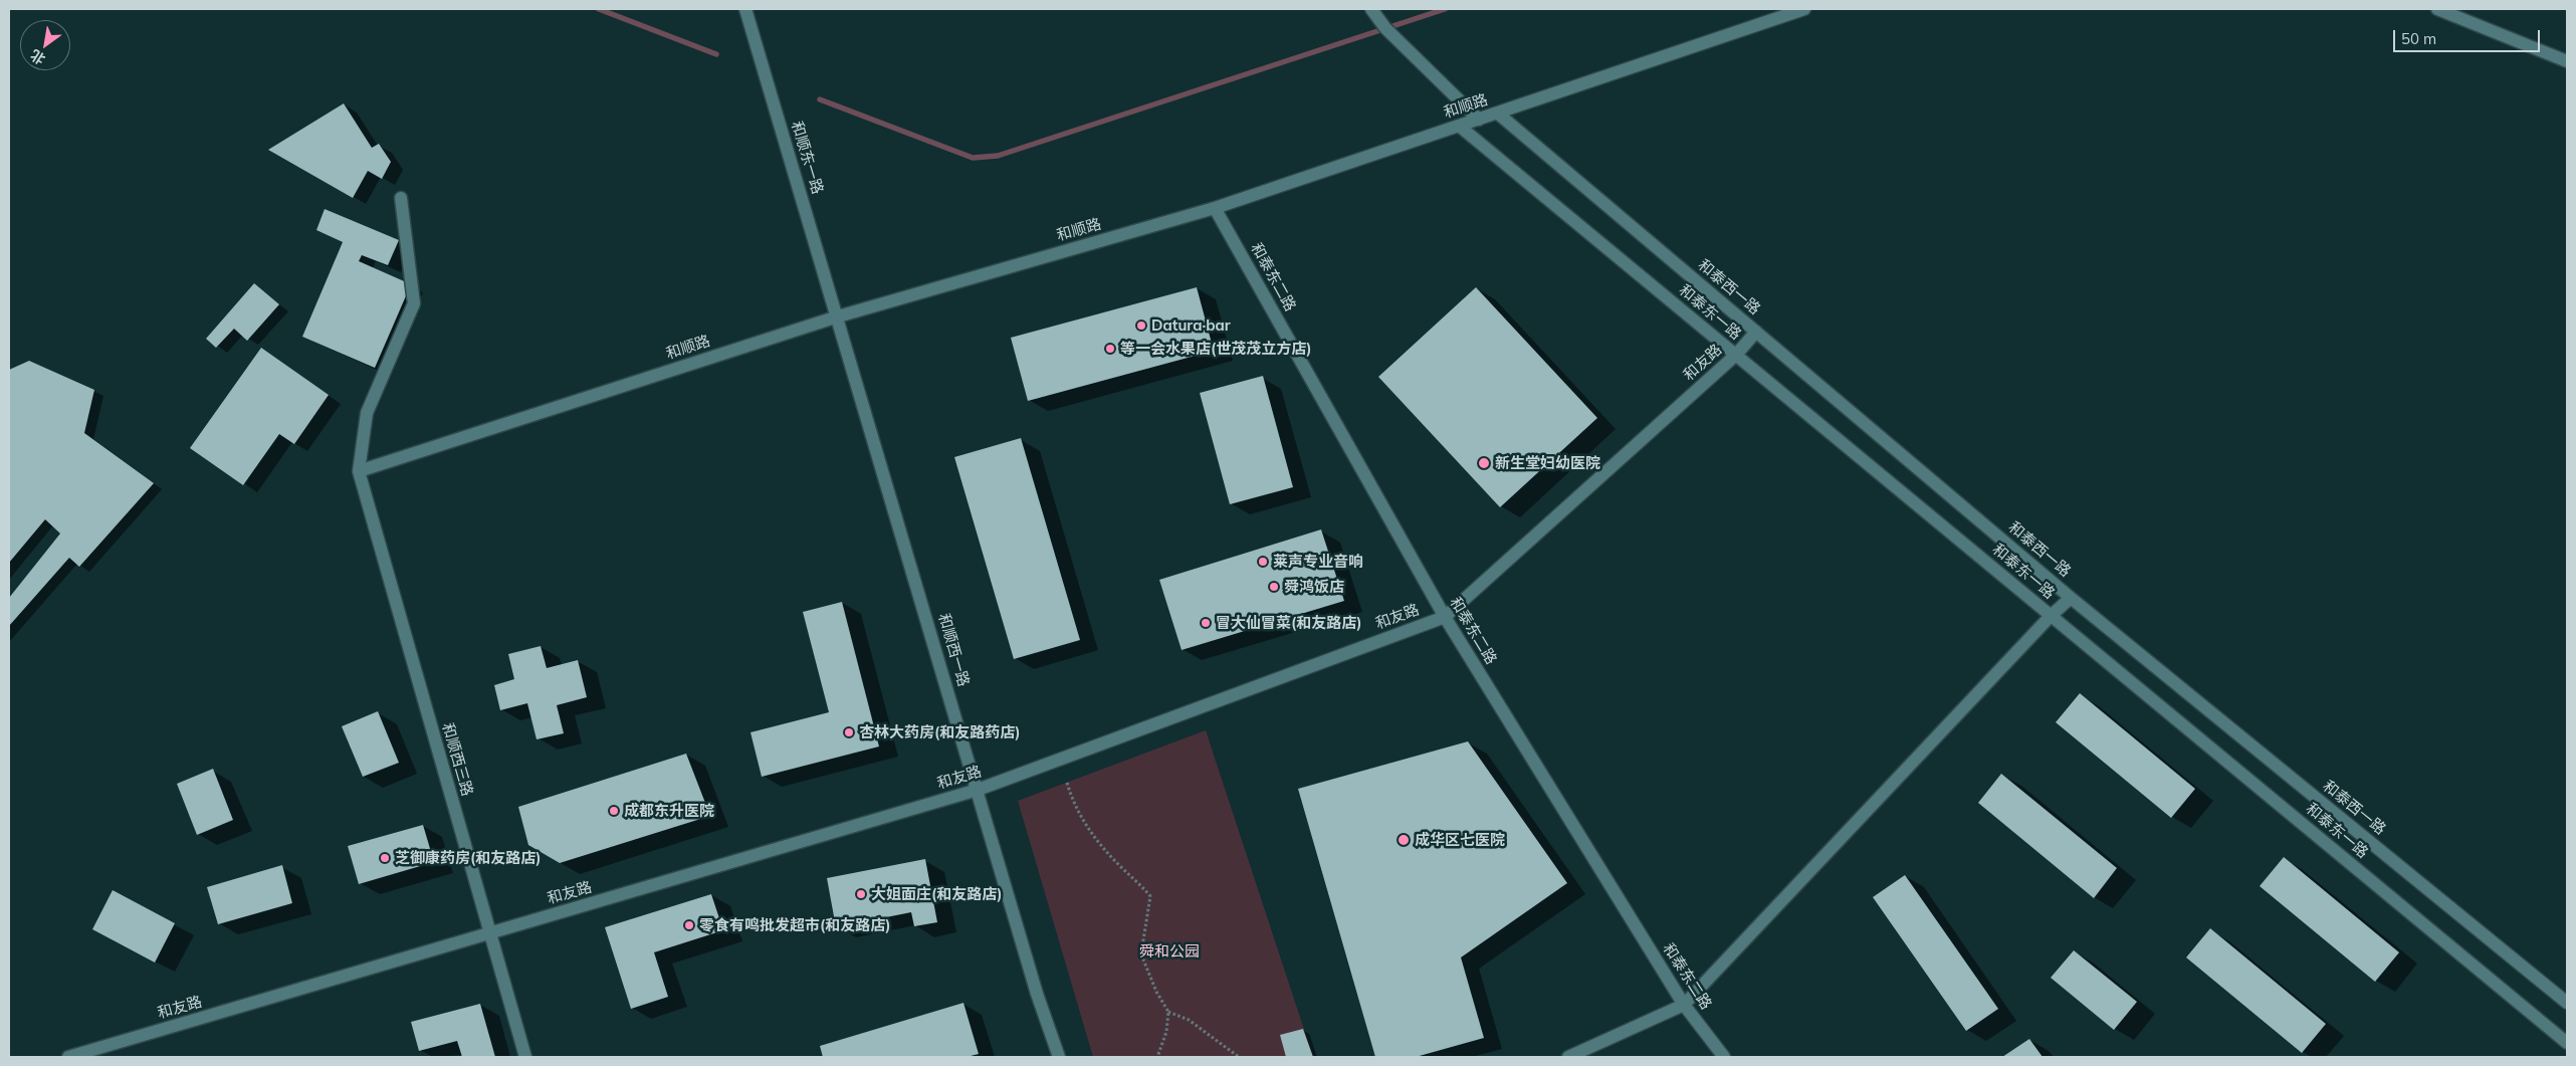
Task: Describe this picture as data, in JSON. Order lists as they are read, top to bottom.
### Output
{
  "streets": {
    "street": [
      "和顺路",
      "和顺东一路",
      "和泰东二路",
      "和泰西一路",
      "和泰东一路",
      "和友路",
      "和顺西一路",
      "和顺西三路"
    ]
  },
  "crossings": [
    ["和顺路", "和顺东一路"],
    ["和顺路", "和泰东二路"],
    ["和顺路", "和泰西一路"],
    ["和顺路", "和泰东一路"],
    ["和顺路", "和顺西一路"],
    ["和顺路", "和顺西三路"],
    ["和顺东一路", "和顺西一路"],
    ["和泰东二路", "和友路"],
    ["和泰西一路", "和友路"],
    ["和泰东一路", "和友路"],
    ["和友路", "和顺西一路"],
    ["和友路", "和顺西三路"]
  ],
  "parks": ["舜和公园"],
  "places": [
    "Datura·bar",
    "等一会水果店(世茂茂立方店)",
    "新生堂妇幼医院",
    "莱声专业音响",
    "舜鸿饭店",
    "冒大仙冒菜(和友路店)",
    "杏林大药房(和友路药店)",
    "成都东升医院",
    "成华区七医院",
    "芝御康药房(和友路店)",
    "大姐面庄(和友路店)",
    "零食有鸣批发超市(和友路店)"
  ],
  "scale_bar": "50 m",
  "north": "bottom left"
}
